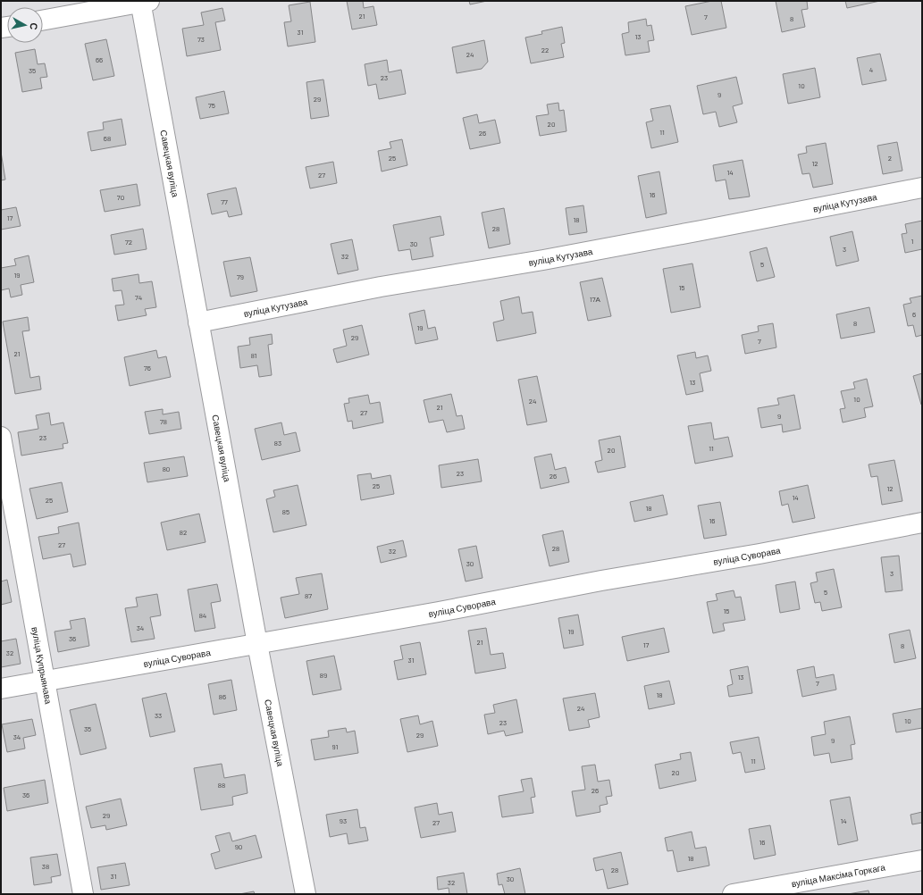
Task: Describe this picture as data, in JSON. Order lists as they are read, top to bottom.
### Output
{
  "streets": {
    "street": [
      "Савецкая вуліца",
      "вуліца Кутузава",
      "вуліца Суворава",
      "вуліца Купрыянава",
      "вуліца Максіма Горкага"
    ]
  },
  "crossings": [
    ["Савецкая вуліца", "вуліца Кутузава"],
    ["Савецкая вуліца", "вуліца Суворава"],
    ["вуліца Суворава", "вуліца Купрыянава"]
  ],
  "house_numbers": [
    "21",
    "7",
    "8",
    "31",
    "13",
    "73",
    "22",
    "24",
    "66",
    "4",
    "35",
    "23",
    "10",
    "9",
    "29",
    "75",
    "20",
    "11",
    "26",
    "68",
    "25",
    "2",
    "12",
    "14",
    "27",
    "16",
    "70",
    "77",
    "17",
    "18",
    "28",
    "1",
    "72",
    "30",
    "3",
    "32",
    "5",
    "19",
    "79",
    "15",
    "74",
    "17А",
    "6",
    "8",
    "19",
    "29",
    "7",
    "21",
    "81",
    "76",
    "13",
    "10",
    "24",
    "21",
    "27",
    "9",
    "78",
    "23",
    "83",
    "11",
    "20",
    "80",
    "23",
    "26",
    "25",
    "12",
    "14",
    "25",
    "18",
    "85",
    "16",
    "82",
    "27",
    "28",
    "32",
    "30",
    "3",
    "5",
    "87",
    "15",
    "84",
    "34",
    "19",
    "36",
    "21",
    "17",
    "8",
    "32",
    "31",
    "89",
    "13",
    "7",
    "18",
    "86",
    "24",
    "33",
    "10",
    "23",
    "35",
    "29",
    "34",
    "9",
    "91",
    "11",
    "20",
    "88",
    "26",
    "36",
    "29",
    "93",
    "14",
    "27",
    "16",
    "90",
    "18",
    "38",
    "28",
    "31",
    "30",
    "32"
  ],
  "north": "right"
}
